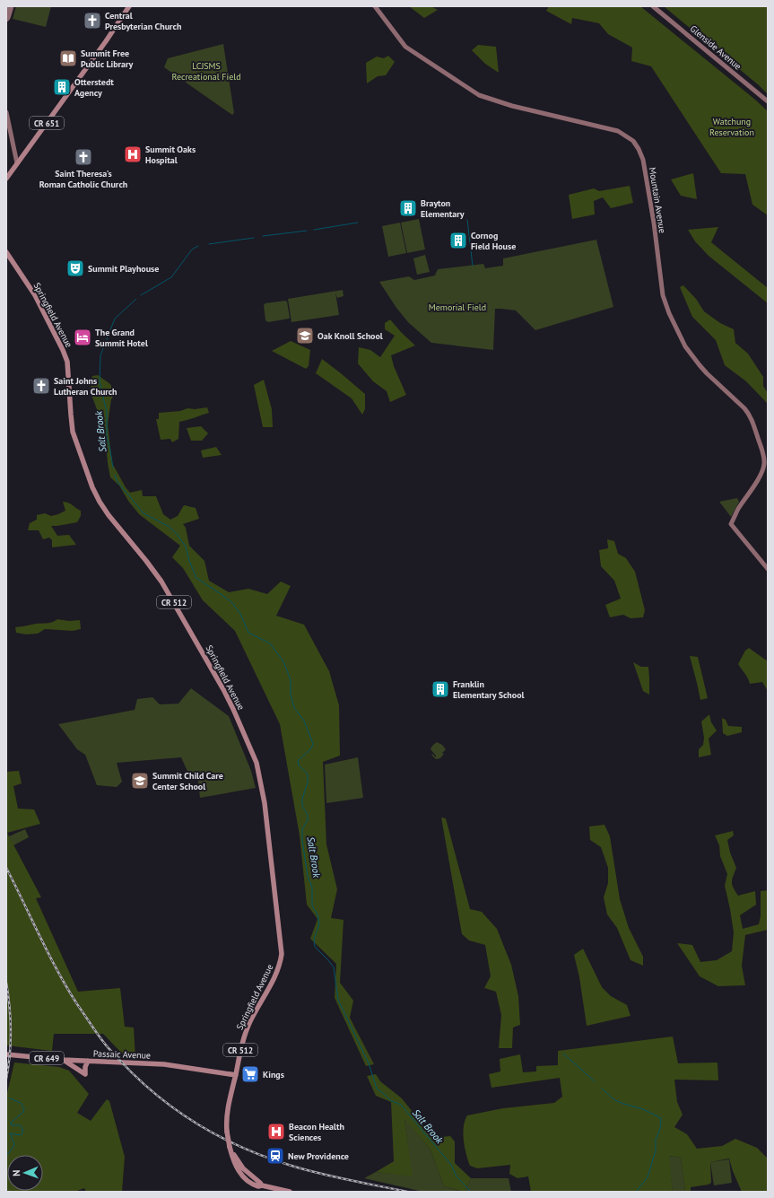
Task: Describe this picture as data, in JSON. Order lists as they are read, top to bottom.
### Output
{
  "streets": {
    "main road": [
      "Glenside Avenue",
      "CR 651",
      "Mountain Avenue",
      "Springfield Avenue",
      "CR 512",
      "Passaic Avenue",
      "CR 649"
    ]
  },
  "crossings": [
    ["Springfield Avenue", "Passaic Avenue"]
  ],
  "water": ["Salt Brook"],
  "parks": ["LCJSMS Recreational Field", "Watchung Reservation", "Memorial Field"],
  "places": {
    "church": ["Central Presbyterian Church", "Saint Theresa's Roman Catholic Church", "Saint Johns Lutheran Church"],
    "library": ["Summit Free Public Library"],
    "building": [
      "Otterstedt Agency",
      "Brayton Elementary",
      "Cornog Field House",
      "Franklin Elementary School"
    ],
    "hospital": ["Summit Oaks Hospital", "Beacon Health Sciences"],
    "theatre": ["Summit Playhouse"],
    "school or university": ["Oak Knoll School", "Summit Child Care Center School"],
    "hotel": ["The Grand Summit Hotel"],
    "supermarket": ["Kings"],
    "station": ["New Providence"]
  },
  "north": "left"
}
